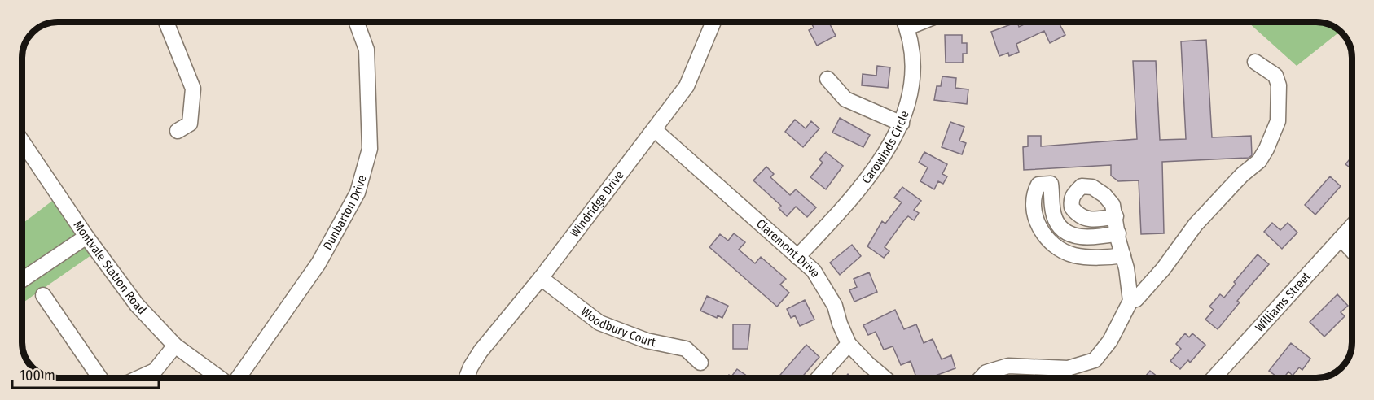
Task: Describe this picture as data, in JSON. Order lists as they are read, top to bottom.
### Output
{
  "streets": {
    "street": [
      "Carowinds Circle",
      "Windridge Drive",
      "Dunbarton Drive",
      "Claremont Drive",
      "Montvale Station Road",
      "Williams Street",
      "Woodbury Court"
    ]
  },
  "crossings": [
    ["Carowinds Circle", "Claremont Drive"],
    ["Windridge Drive", "Claremont Drive"],
    ["Windridge Drive", "Woodbury Court"]
  ],
  "scale_bar": "100 m"
}
